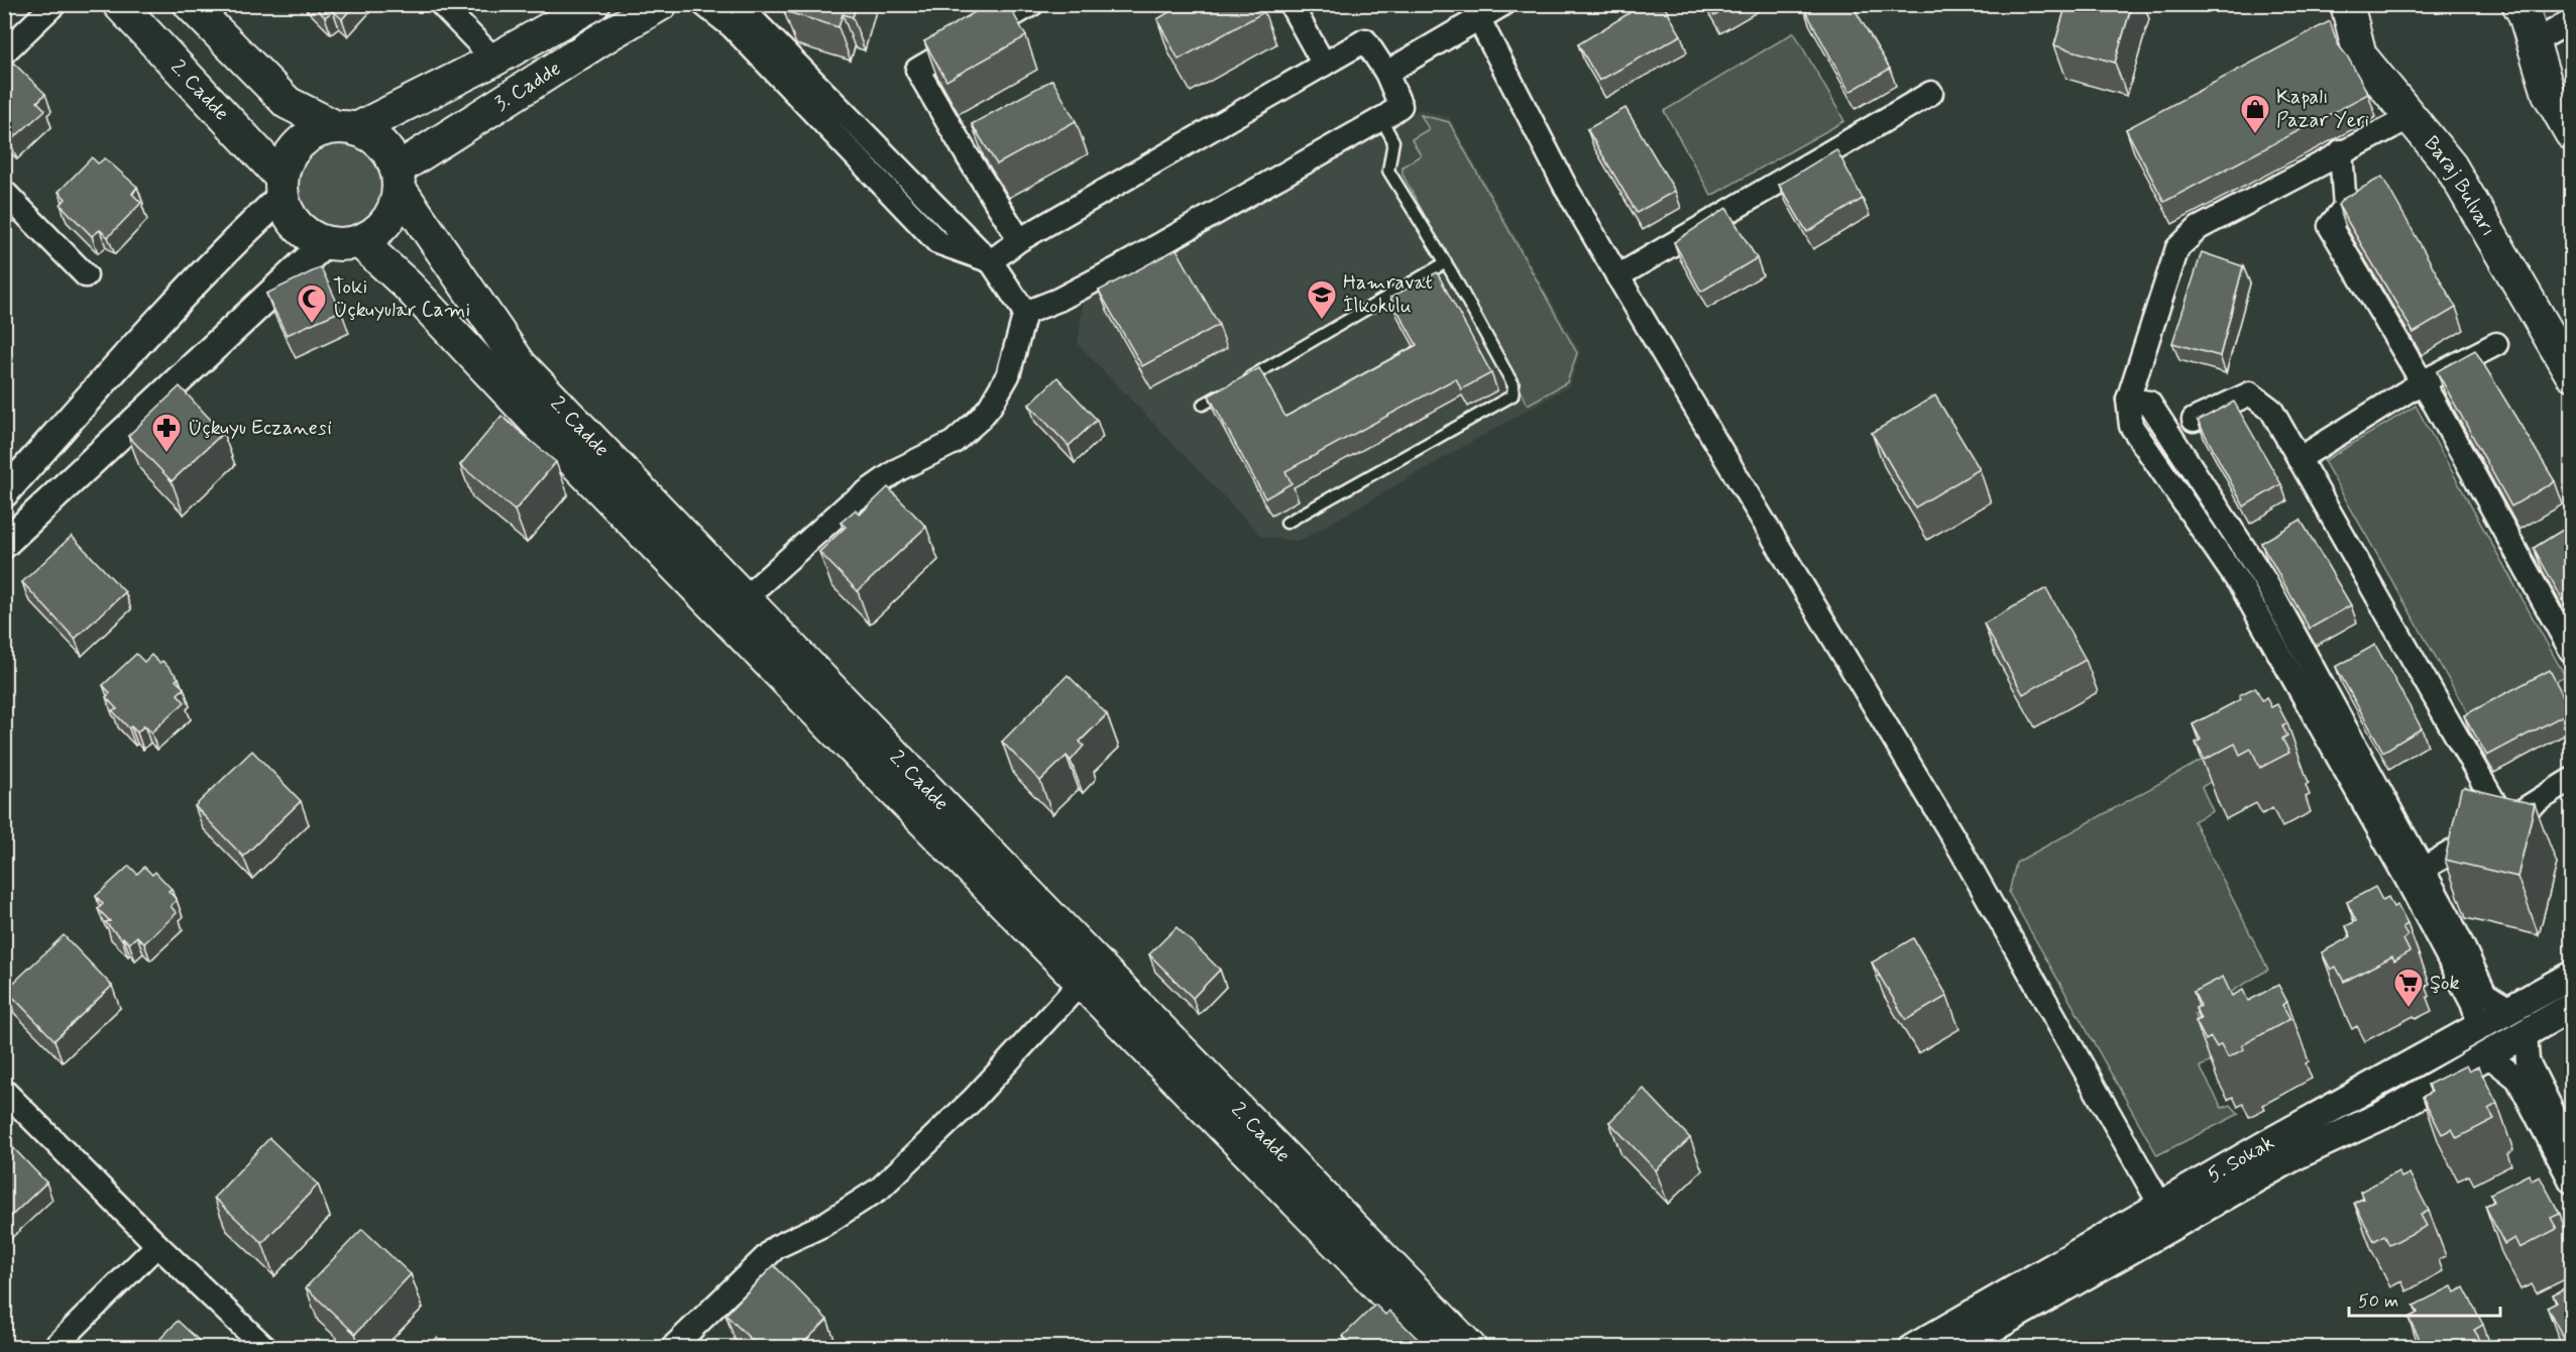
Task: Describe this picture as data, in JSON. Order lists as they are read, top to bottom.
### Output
{
  "streets": {
    "main road": ["3. Cadde", "2. Cadde", "Baraj Bulvarı"],
    "street": ["5. Sokak"]
  },
  "crossings": [
    ["3. Cadde", "2. Cadde"]
  ],
  "places": {
    "shop": ["Kapalı Pazar Yeri"],
    "school or university": ["Hamravat İlkokulu"],
    "mosque": ["Toki Üçkuyular Cami"],
    "pharmacy": ["Üçkuyu Eczanesi"],
    "supermarket": ["Şok"]
  },
  "scale_bar": "50 m"
}
